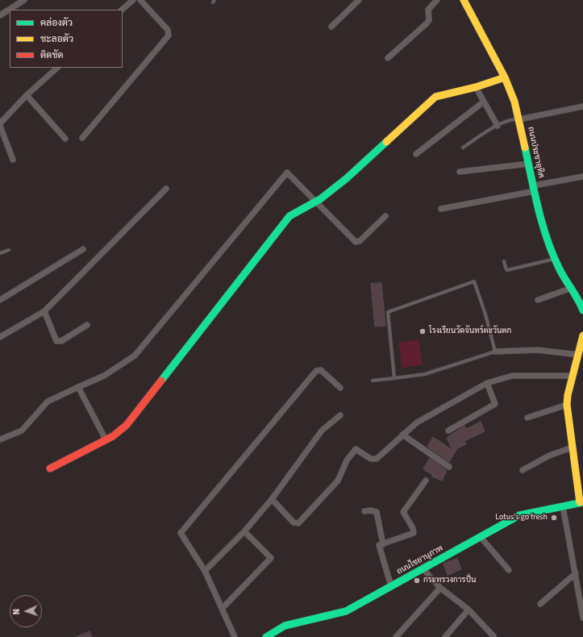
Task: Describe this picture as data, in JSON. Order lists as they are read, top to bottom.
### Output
{
  "streets": {
    "street": ["ถนนประชาอุทิศ", "ถนนไชยานุภาพ"]
  },
  "places": ["โรงเรียนวัดจันทร์ตะวันตก", "Lotus's go fresh", "กระทรวงการปั่น"],
  "legend": ["คล่องตัว", "ชะลอตัว", "ติดขัด"],
  "north": "left"
}
